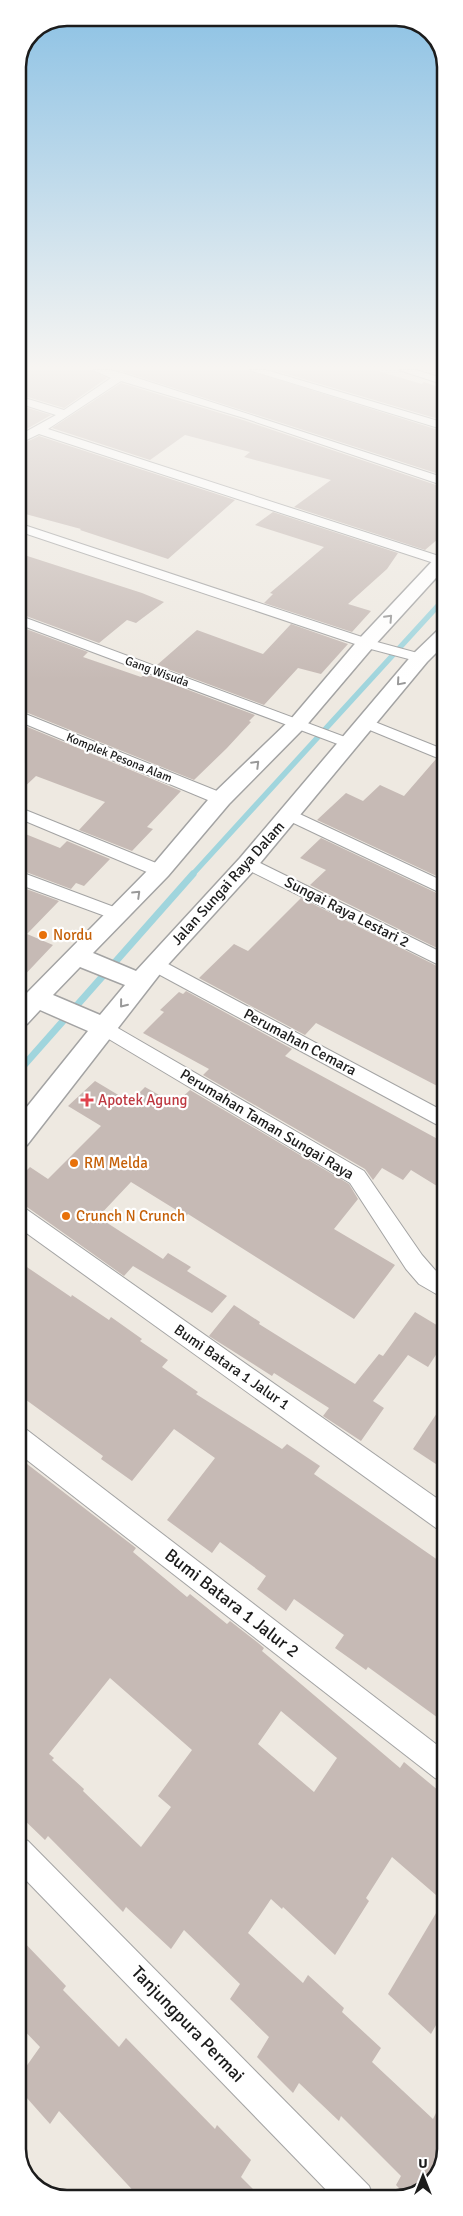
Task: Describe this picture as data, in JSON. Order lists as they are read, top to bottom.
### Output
{
  "streets": {
    "street": [
      "Gang Wisuda",
      "Komplek Pesona Alam",
      "Jalan Sungai Raya Dalam",
      "Sungai Raya Lestari 2",
      "Perumahan Cemara",
      "Perumahan Taman Sungai Raya",
      "Bumi Batara 1 Jalur 1",
      "Bumi Batara 1 Jalur 2",
      "Tanjungpura Permai"
    ]
  },
  "crossings": [
    ["Gang Wisuda", "Jalan Sungai Raya Dalam"],
    ["Jalan Sungai Raya Dalam", "Sungai Raya Lestari 2"],
    ["Jalan Sungai Raya Dalam", "Perumahan Cemara"],
    ["Jalan Sungai Raya Dalam", "Perumahan Taman Sungai Raya"]
  ],
  "places": {
    "other": ["Nordu", "RM Melda", "Crunch N Crunch"],
    "health": ["Apotek Agung"]
  },
  "north": "top"
}
